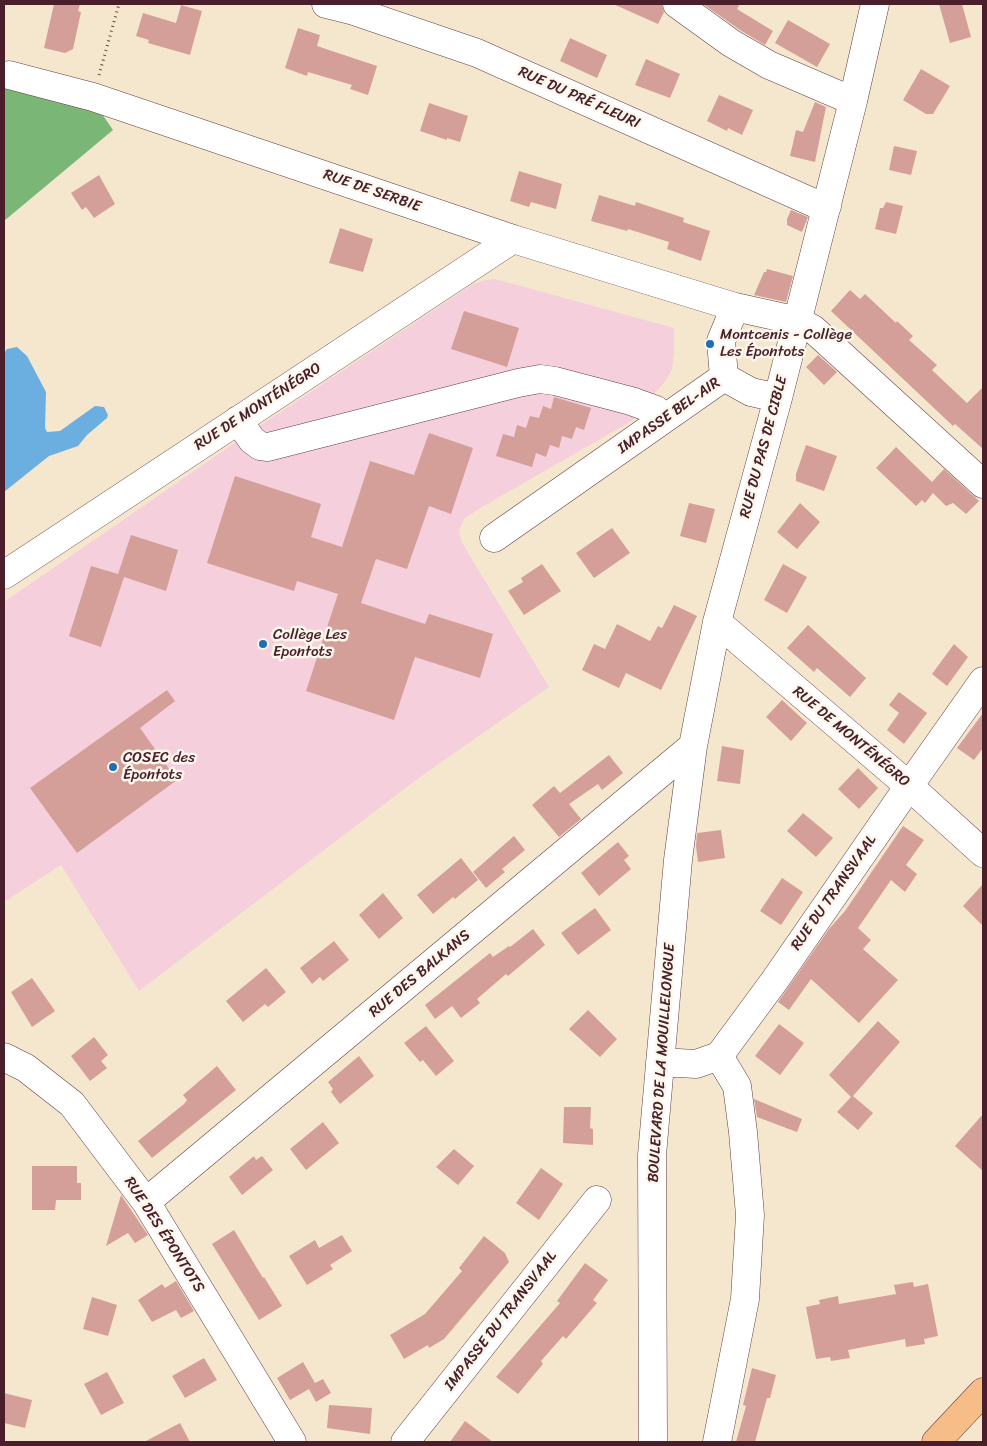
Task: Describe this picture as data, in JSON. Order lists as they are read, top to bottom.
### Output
{
  "streets": {
    "street": [
      "RUE DU PRÉ FLEURI",
      "RUE DE SERBIE",
      "RUE DE MONTÉNÉGRO",
      "IMPASSE BEL-AIR",
      "RUE DU PAS DE CIBLE",
      "RUE DU TRANSVAAL",
      "RUE DES BALKANS",
      "BOULEVARD DE LA MOUILLELONGUE",
      "RUE DES ÉPONTOTS",
      "IMPASSE DU TRANSVAAL"
    ]
  },
  "crossings": [
    ["RUE DU PRÉ FLEURI", "RUE DU PAS DE CIBLE"],
    ["RUE DE SERBIE", "RUE DE MONTÉNÉGRO"],
    ["RUE DE SERBIE", "IMPASSE BEL-AIR"],
    ["RUE DE MONTÉNÉGRO", "RUE DU PAS DE CIBLE"],
    ["RUE DE MONTÉNÉGRO", "RUE DU TRANSVAAL"],
    ["RUE DU PAS DE CIBLE", "RUE DES BALKANS"],
    ["RUE DU PAS DE CIBLE", "BOULEVARD DE LA MOUILLELONGUE"],
    ["RUE DES BALKANS", "BOULEVARD DE LA MOUILLELONGUE"],
    ["RUE DES BALKANS", "RUE DES ÉPONTOTS"]
  ],
  "places": ["Montcenis - Collège Les Épontots", "Collège Les Epontots", "COSEC des Épontots"]
}
